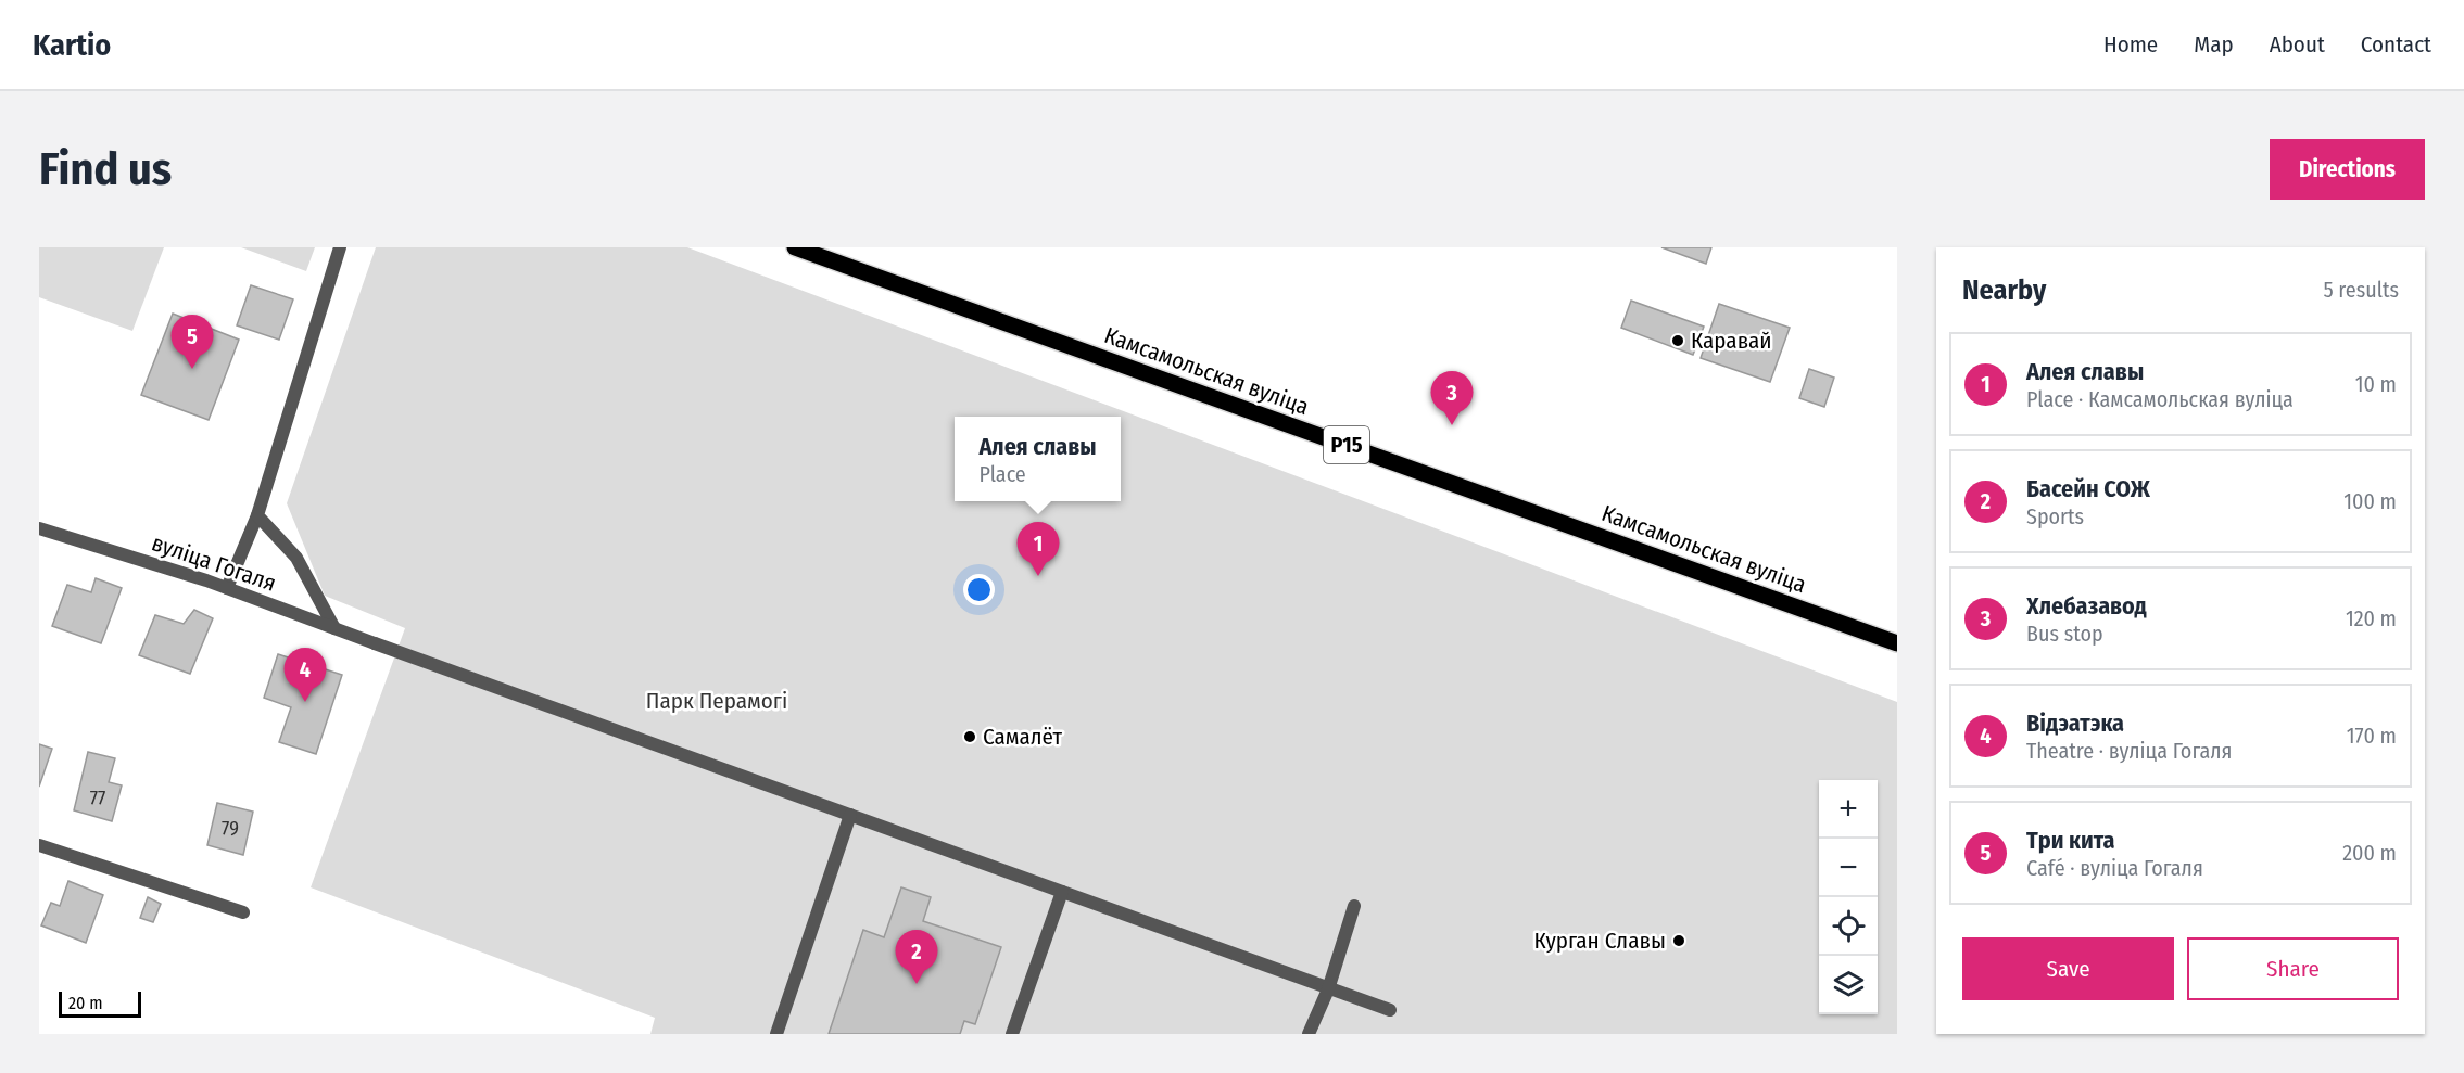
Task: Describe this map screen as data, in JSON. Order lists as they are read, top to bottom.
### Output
{
  "streets": {
    "main road": ["Камсамольская вуліца", "Р15"],
    "street": ["вуліца Гогаля"]
  },
  "parks": ["Парк Перамогі"],
  "places": ["Каравай", "Самалёт", "Курган Славы"],
  "house_numbers": ["77", "79"],
  "scale_bar": "20 m",
  "page": {
    "header": "Kartio",
    "nav": [
      "Home",
      "Map",
      "About",
      "Contact"
    ],
    "buttons": [
      "Directions",
      ["Save", "Share"]
    ],
    "title": "Find us",
    "heading": ["Nearby", "5 results"],
    "pins": [
      "5",
      "3",
      "1",
      "4",
      "2"
    ],
    "list": [
      {
        "mark": "1",
        "name": "Алея славы",
        "note": "Place · Камсамольская вуліца",
        "value": "10 m"
      },
      {
        "mark": "2",
        "name": "Басейн СОЖ",
        "note": "Sports",
        "value": "100 m"
      },
      {
        "mark": "3",
        "name": "Хлебазавод",
        "note": "Bus stop",
        "value": "120 m"
      },
      {
        "mark": "4",
        "name": "Відэатэка",
        "note": "Theatre · вуліца Гогаля",
        "value": "170 m"
      },
      {
        "mark": "5",
        "name": "Три кита",
        "note": "Café · вуліца Гогаля",
        "value": "200 m"
      }
    ],
    "popup": ["Алея славы", "Place"],
    "map_buttons": ["+", "−"],
    "scale": "20 m"
  }
}
